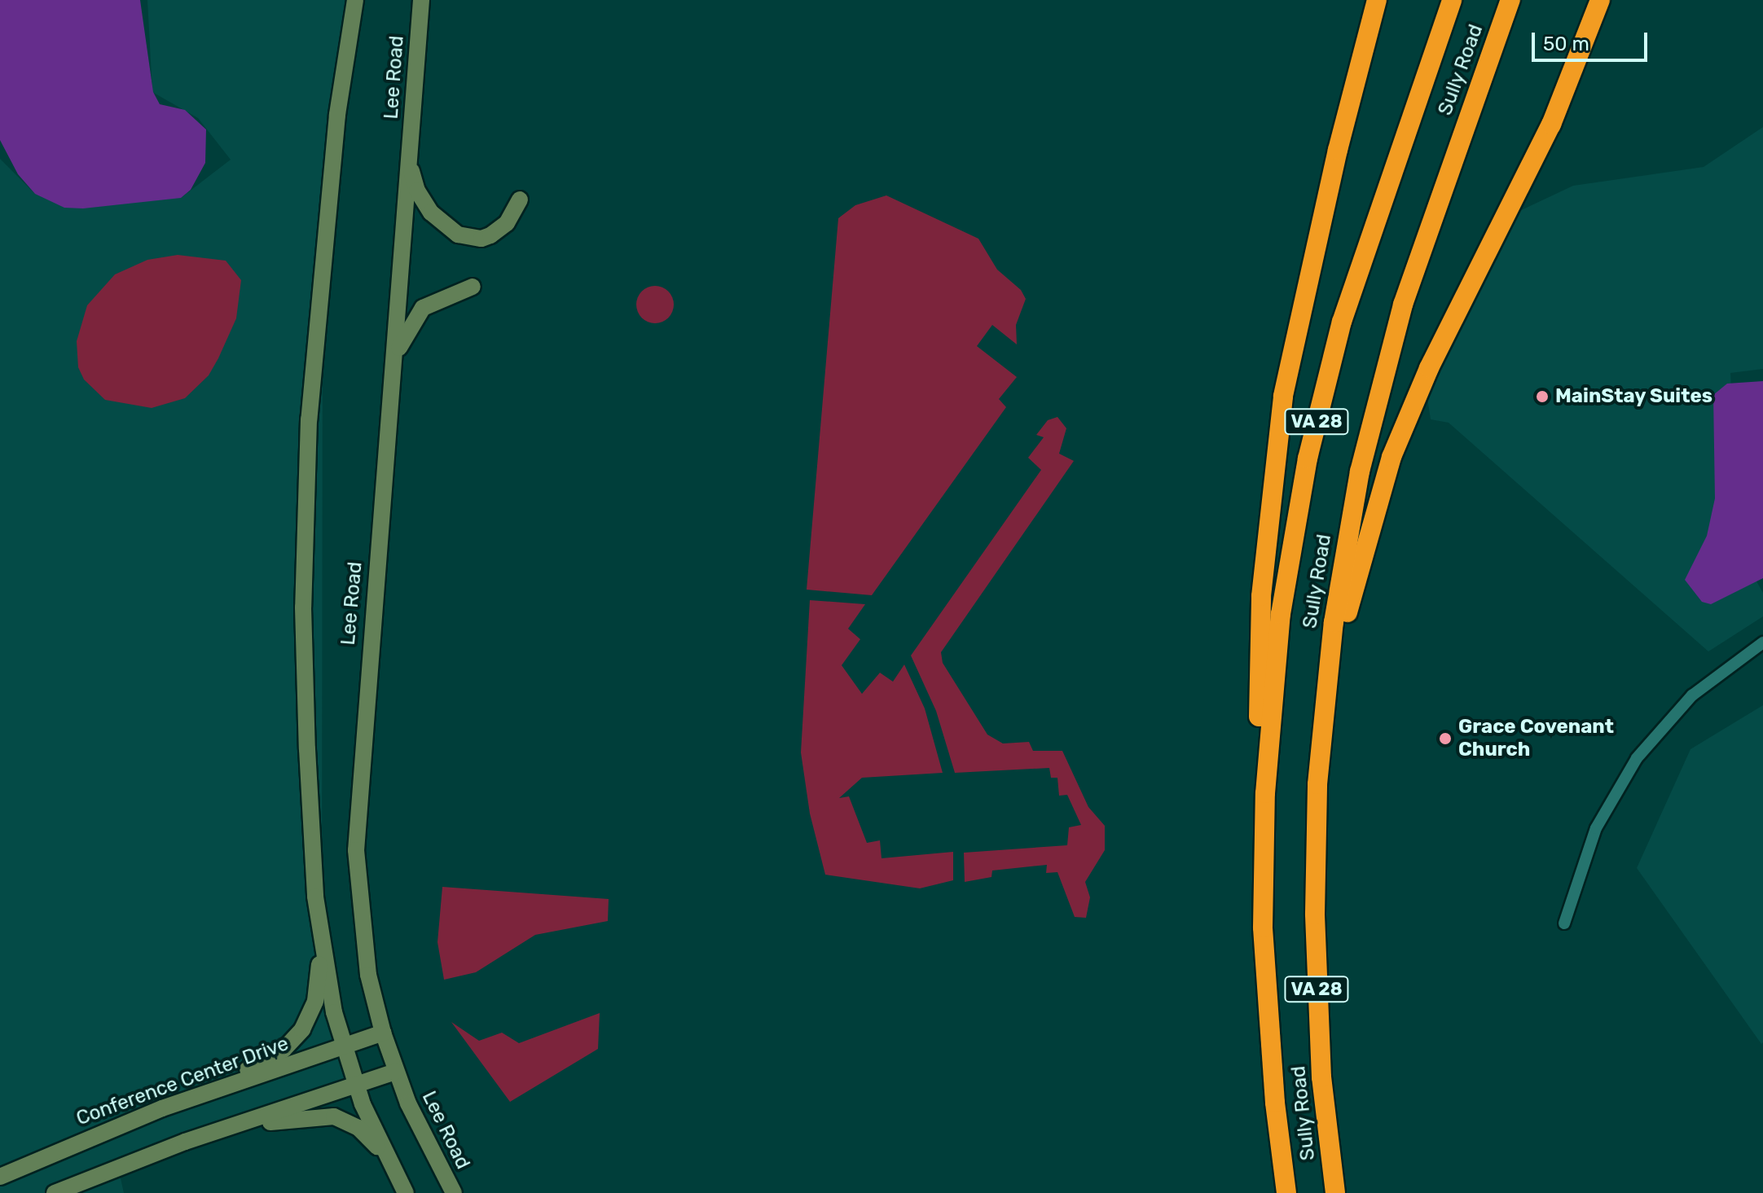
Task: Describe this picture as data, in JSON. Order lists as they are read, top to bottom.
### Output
{
  "streets": {
    "highway": ["Sully Road", "VA 28"],
    "street": ["Lee Road", "Conference Center Drive"]
  },
  "crossings": [
    ["Lee Road", "Conference Center Drive"]
  ],
  "places": ["MainStay Suites", "Grace Covenant Church"],
  "scale_bar": "50 m"
}
